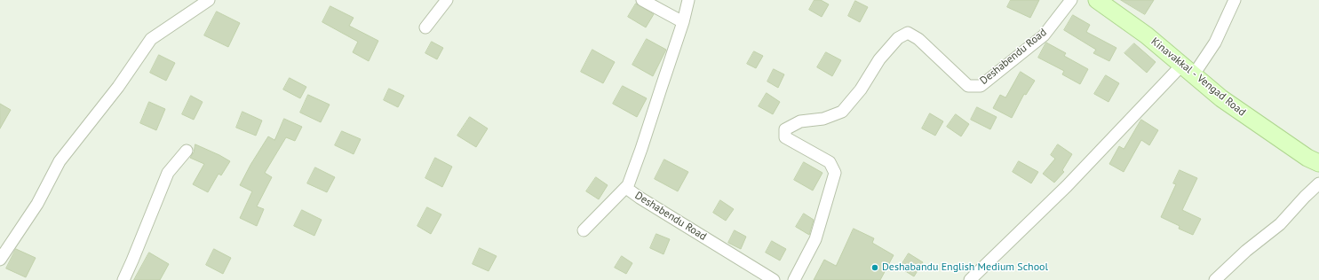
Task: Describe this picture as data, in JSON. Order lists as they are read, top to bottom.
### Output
{
  "streets": {
    "main road": ["Kinavakkal - Vengad Road"],
    "street": ["Deshabendu Road"]
  },
  "places": ["Deshabandu English Medium School"]
}
